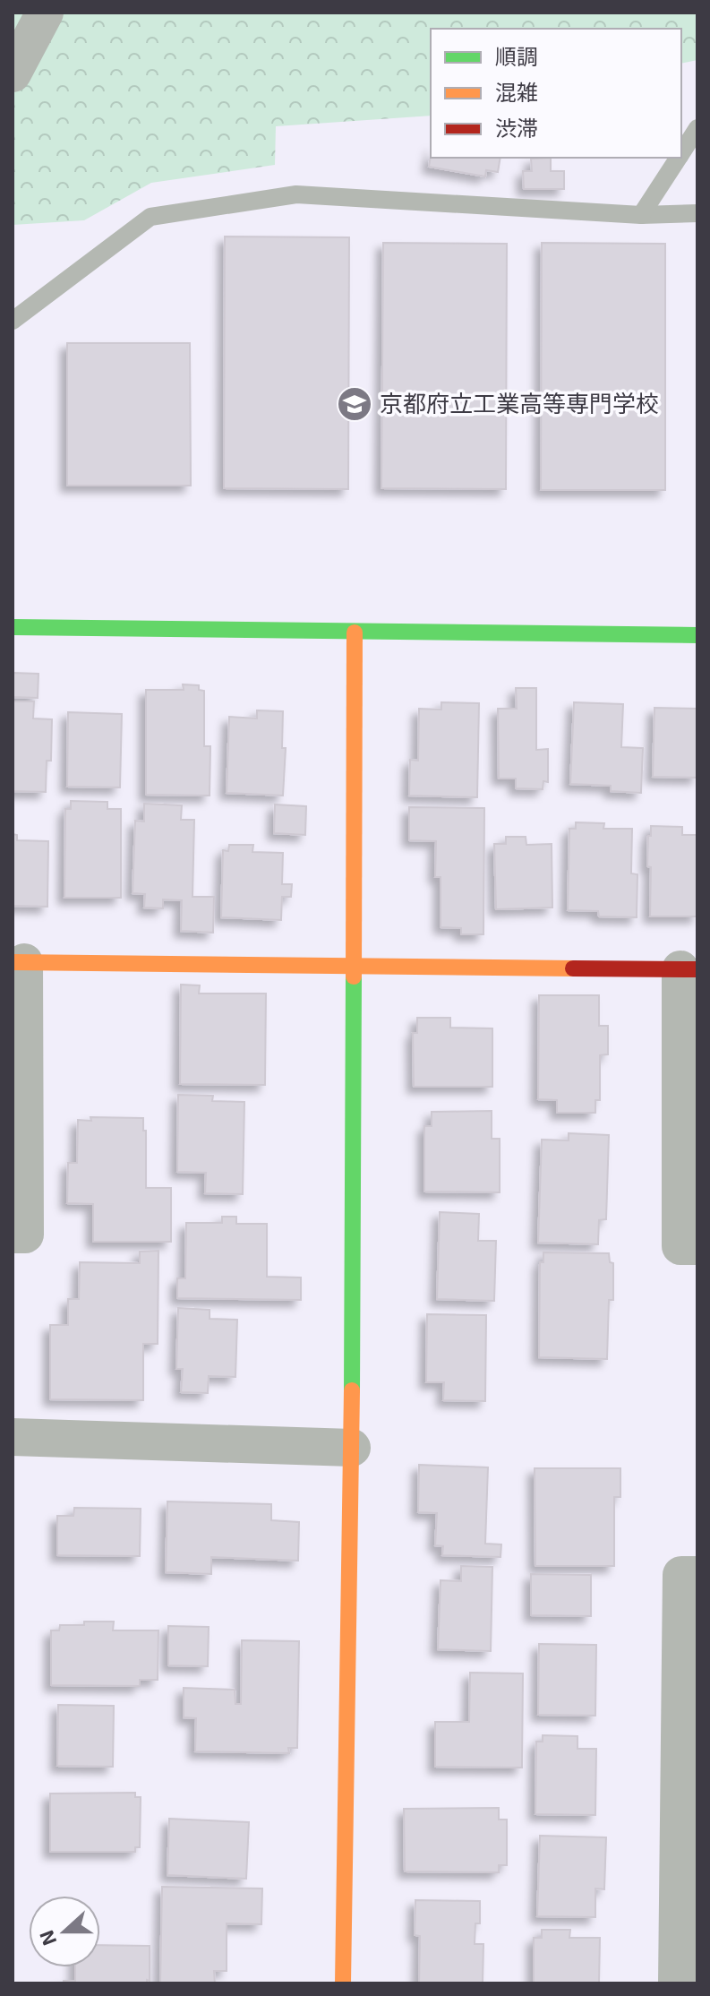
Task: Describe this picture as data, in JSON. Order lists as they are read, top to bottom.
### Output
{
  "places": {
    "school or university": ["京都府立工業高等専門学校"]
  },
  "legend": ["順調", "混雑", "渋滞"],
  "north": "left"
}
